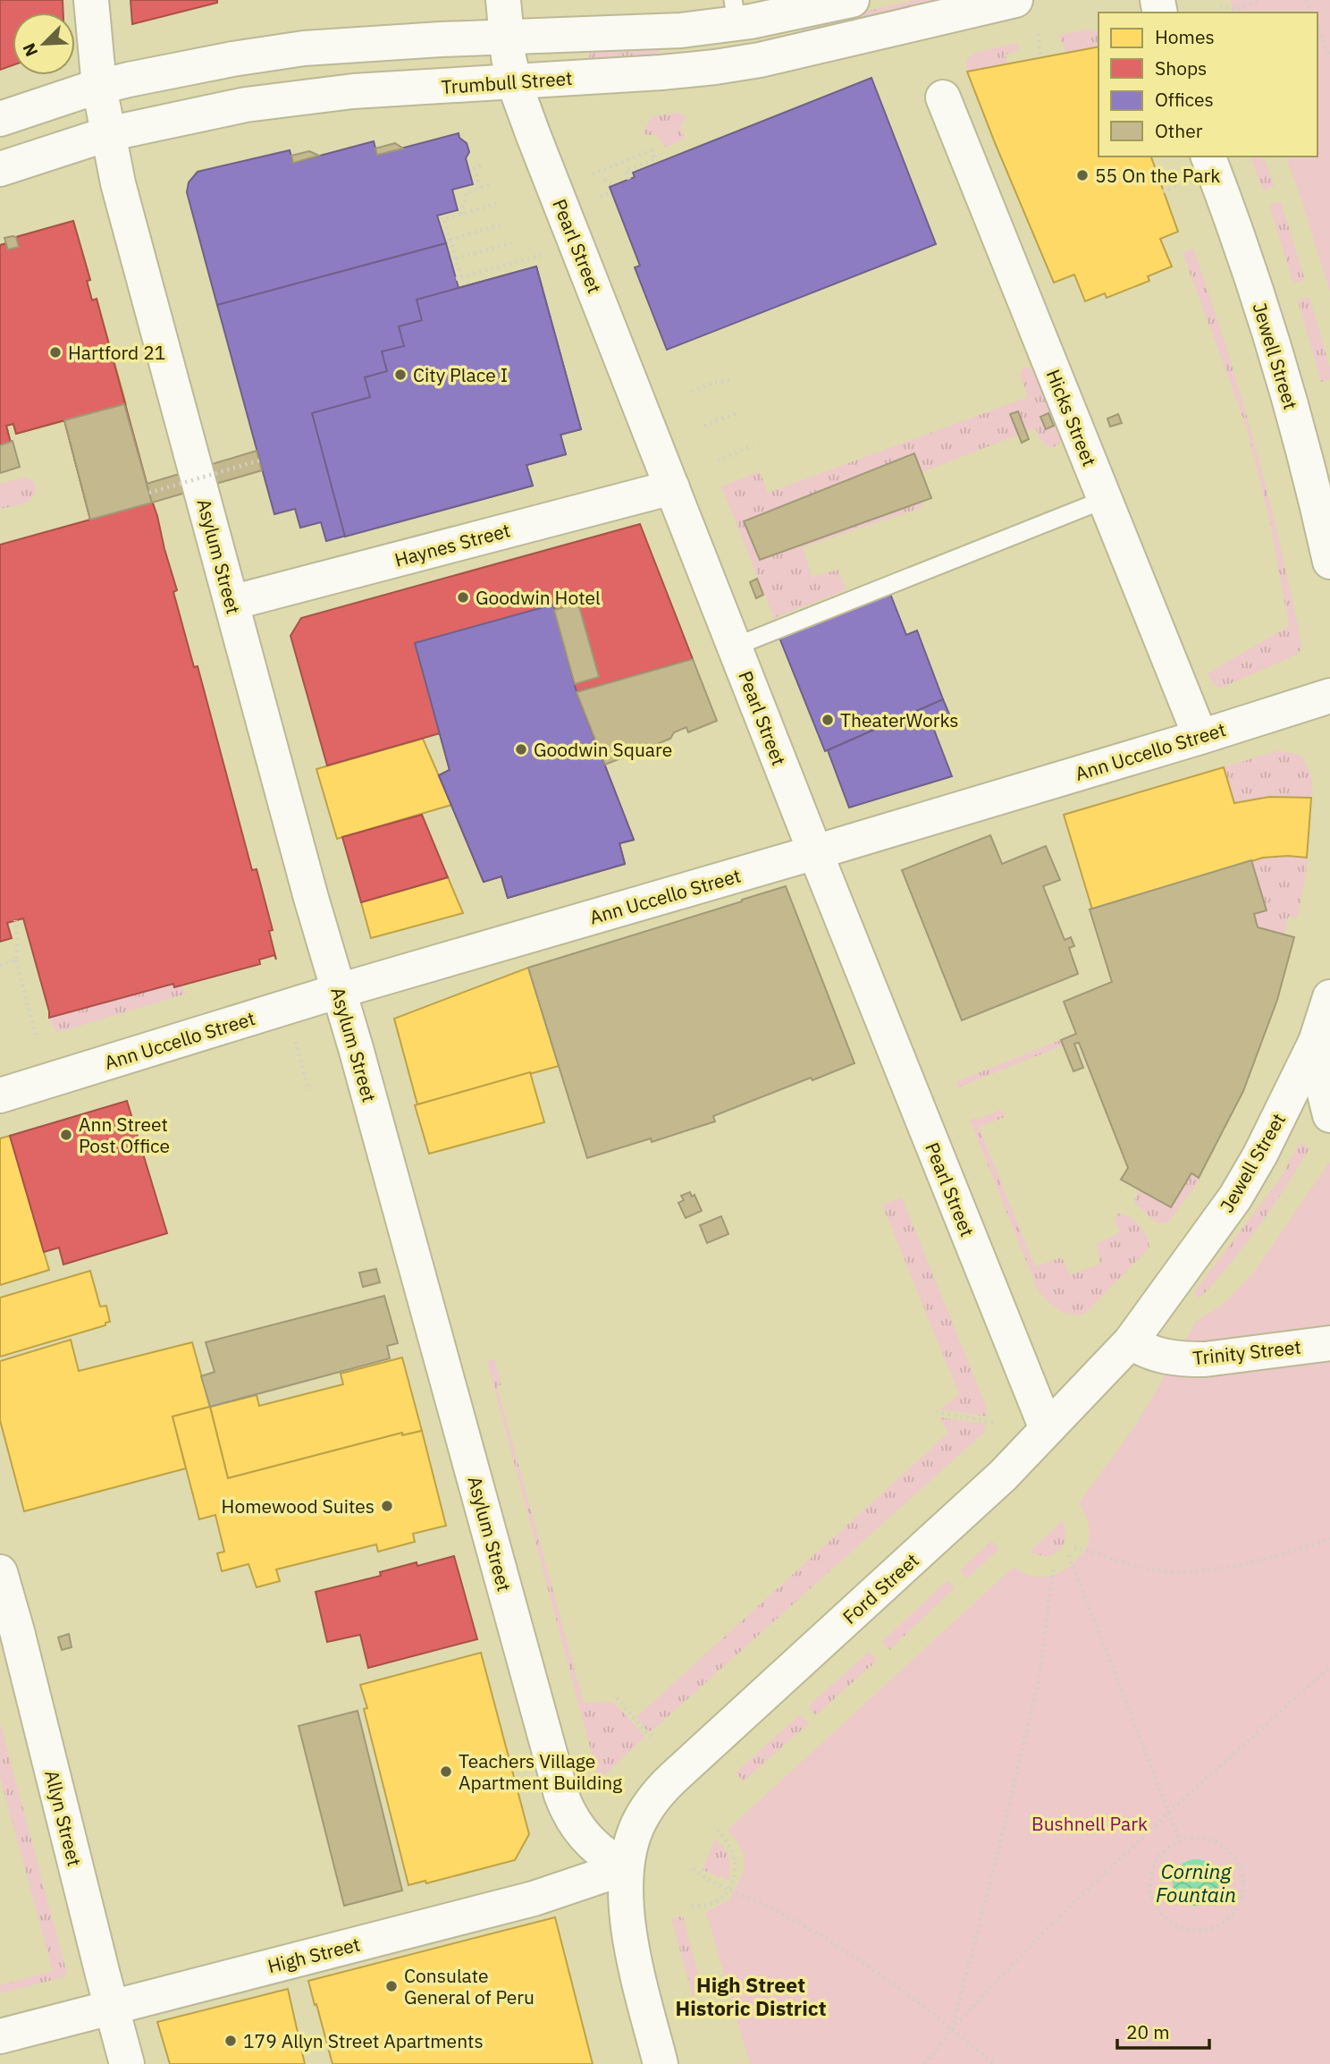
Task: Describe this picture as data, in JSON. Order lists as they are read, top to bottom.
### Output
{
  "streets": {
    "main road": [
      "Trumbull Street",
      "Pearl Street",
      "Jewell Street",
      "Hicks Street",
      "Haynes Street",
      "Asylum Street",
      "Ann Uccello Street",
      "Trinity Street",
      "Ford Street",
      "Allyn Street",
      "High Street"
    ]
  },
  "crossings": [
    ["Trumbull Street", "Pearl Street"],
    ["Trumbull Street", "Asylum Street"],
    ["Pearl Street", "Haynes Street"],
    ["Pearl Street", "Ann Uccello Street"],
    ["Pearl Street", "Ford Street"],
    ["Jewell Street", "Trinity Street"],
    ["Jewell Street", "Ford Street"],
    ["Hicks Street", "Ann Uccello Street"],
    ["Haynes Street", "Asylum Street"],
    ["Asylum Street", "Ann Uccello Street"],
    ["Asylum Street", "Ford Street"],
    ["Asylum Street", "High Street"],
    ["Trinity Street", "Ford Street"],
    ["Ford Street", "High Street"],
    ["Allyn Street", "High Street"]
  ],
  "districts": ["High Street Historic District"],
  "water": ["Corning Fountain"],
  "parks": ["Bushnell Park"],
  "places": [
    "55 On the Park",
    "Hartford 21",
    "City Place I",
    "Goodwin Hotel",
    "TheaterWorks",
    "Goodwin Square",
    "Ann Street Post Office",
    "Homewood Suites",
    "Teachers Village Apartment Building",
    "Consulate General of Peru",
    "179 Allyn Street Apartments"
  ],
  "legend": [
    "Homes",
    "Shops",
    "Offices",
    "Other"
  ],
  "scale_bar": "20 m",
  "north": "bottom left"
}
